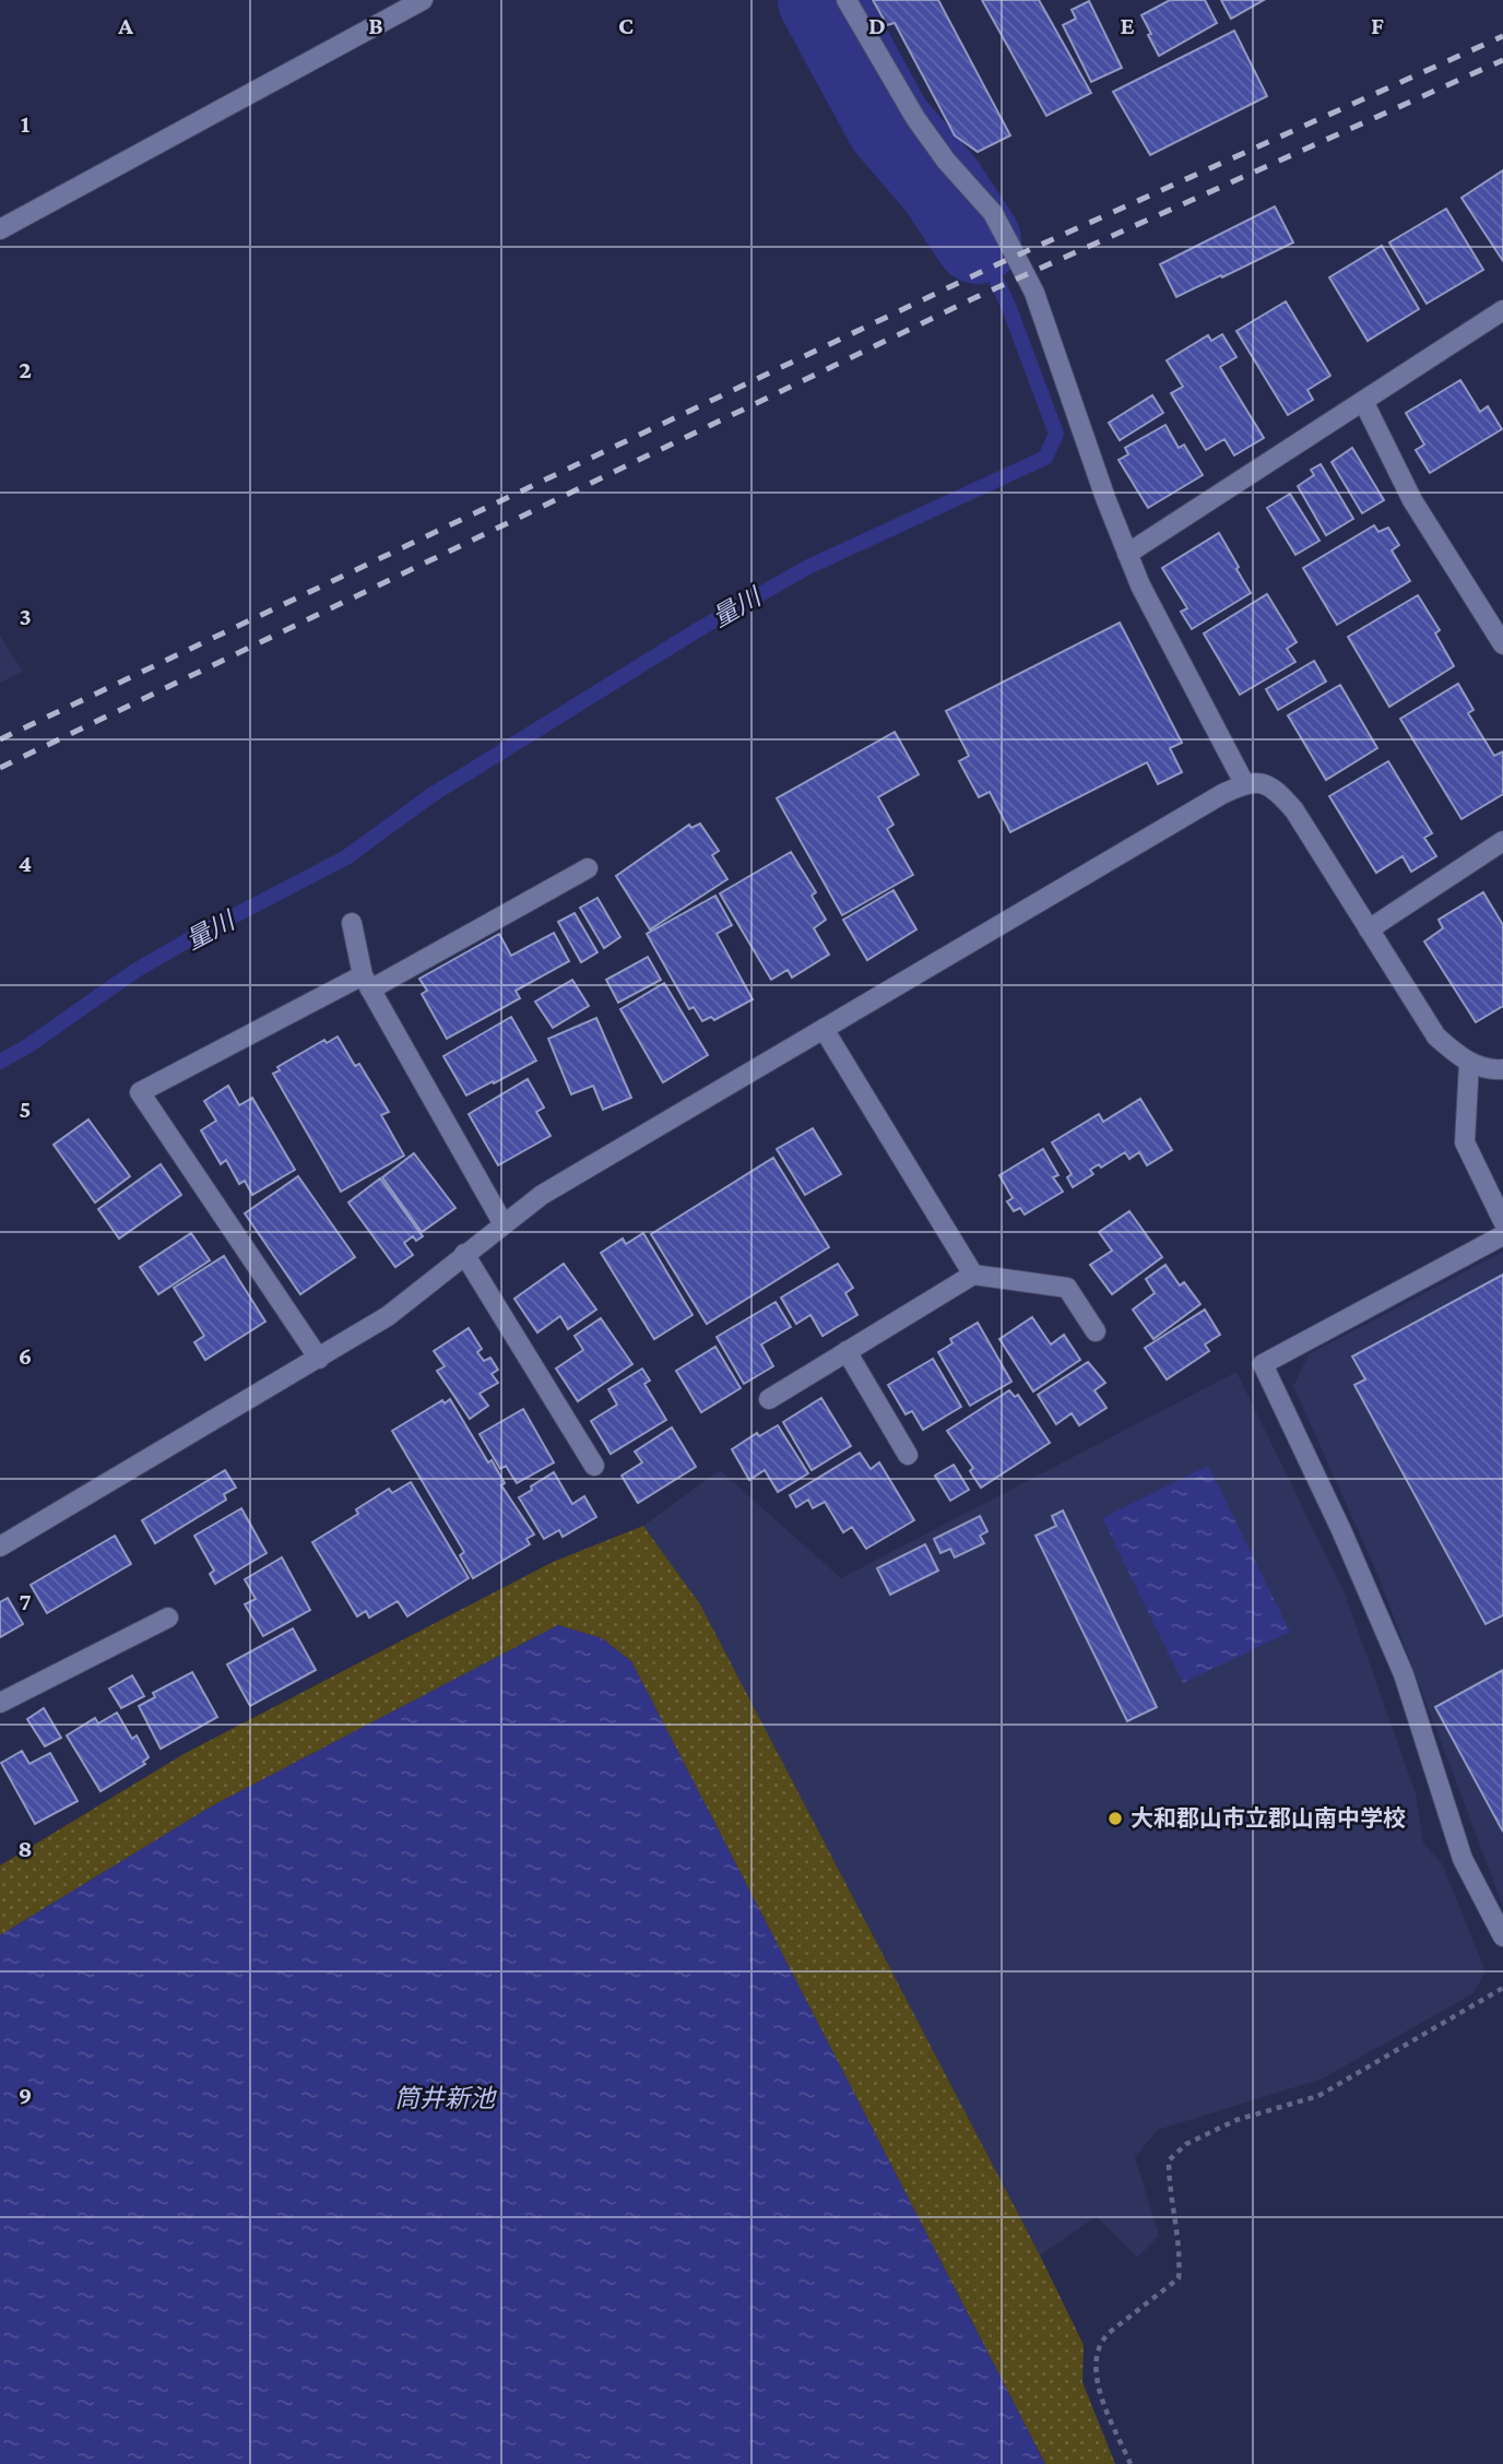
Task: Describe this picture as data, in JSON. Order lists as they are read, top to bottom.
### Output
{
  "water": ["量川", "筒井新池"],
  "places": ["大和郡山市立郡山南中学校"],
  "grid": {
    "columns": [
      "A",
      "B",
      "C",
      "D",
      "E",
      "F"
    ],
    "rows": [
      "1",
      "2",
      "3",
      "4",
      "5",
      "6",
      "7",
      "8",
      "9"
    ]
  }
}
